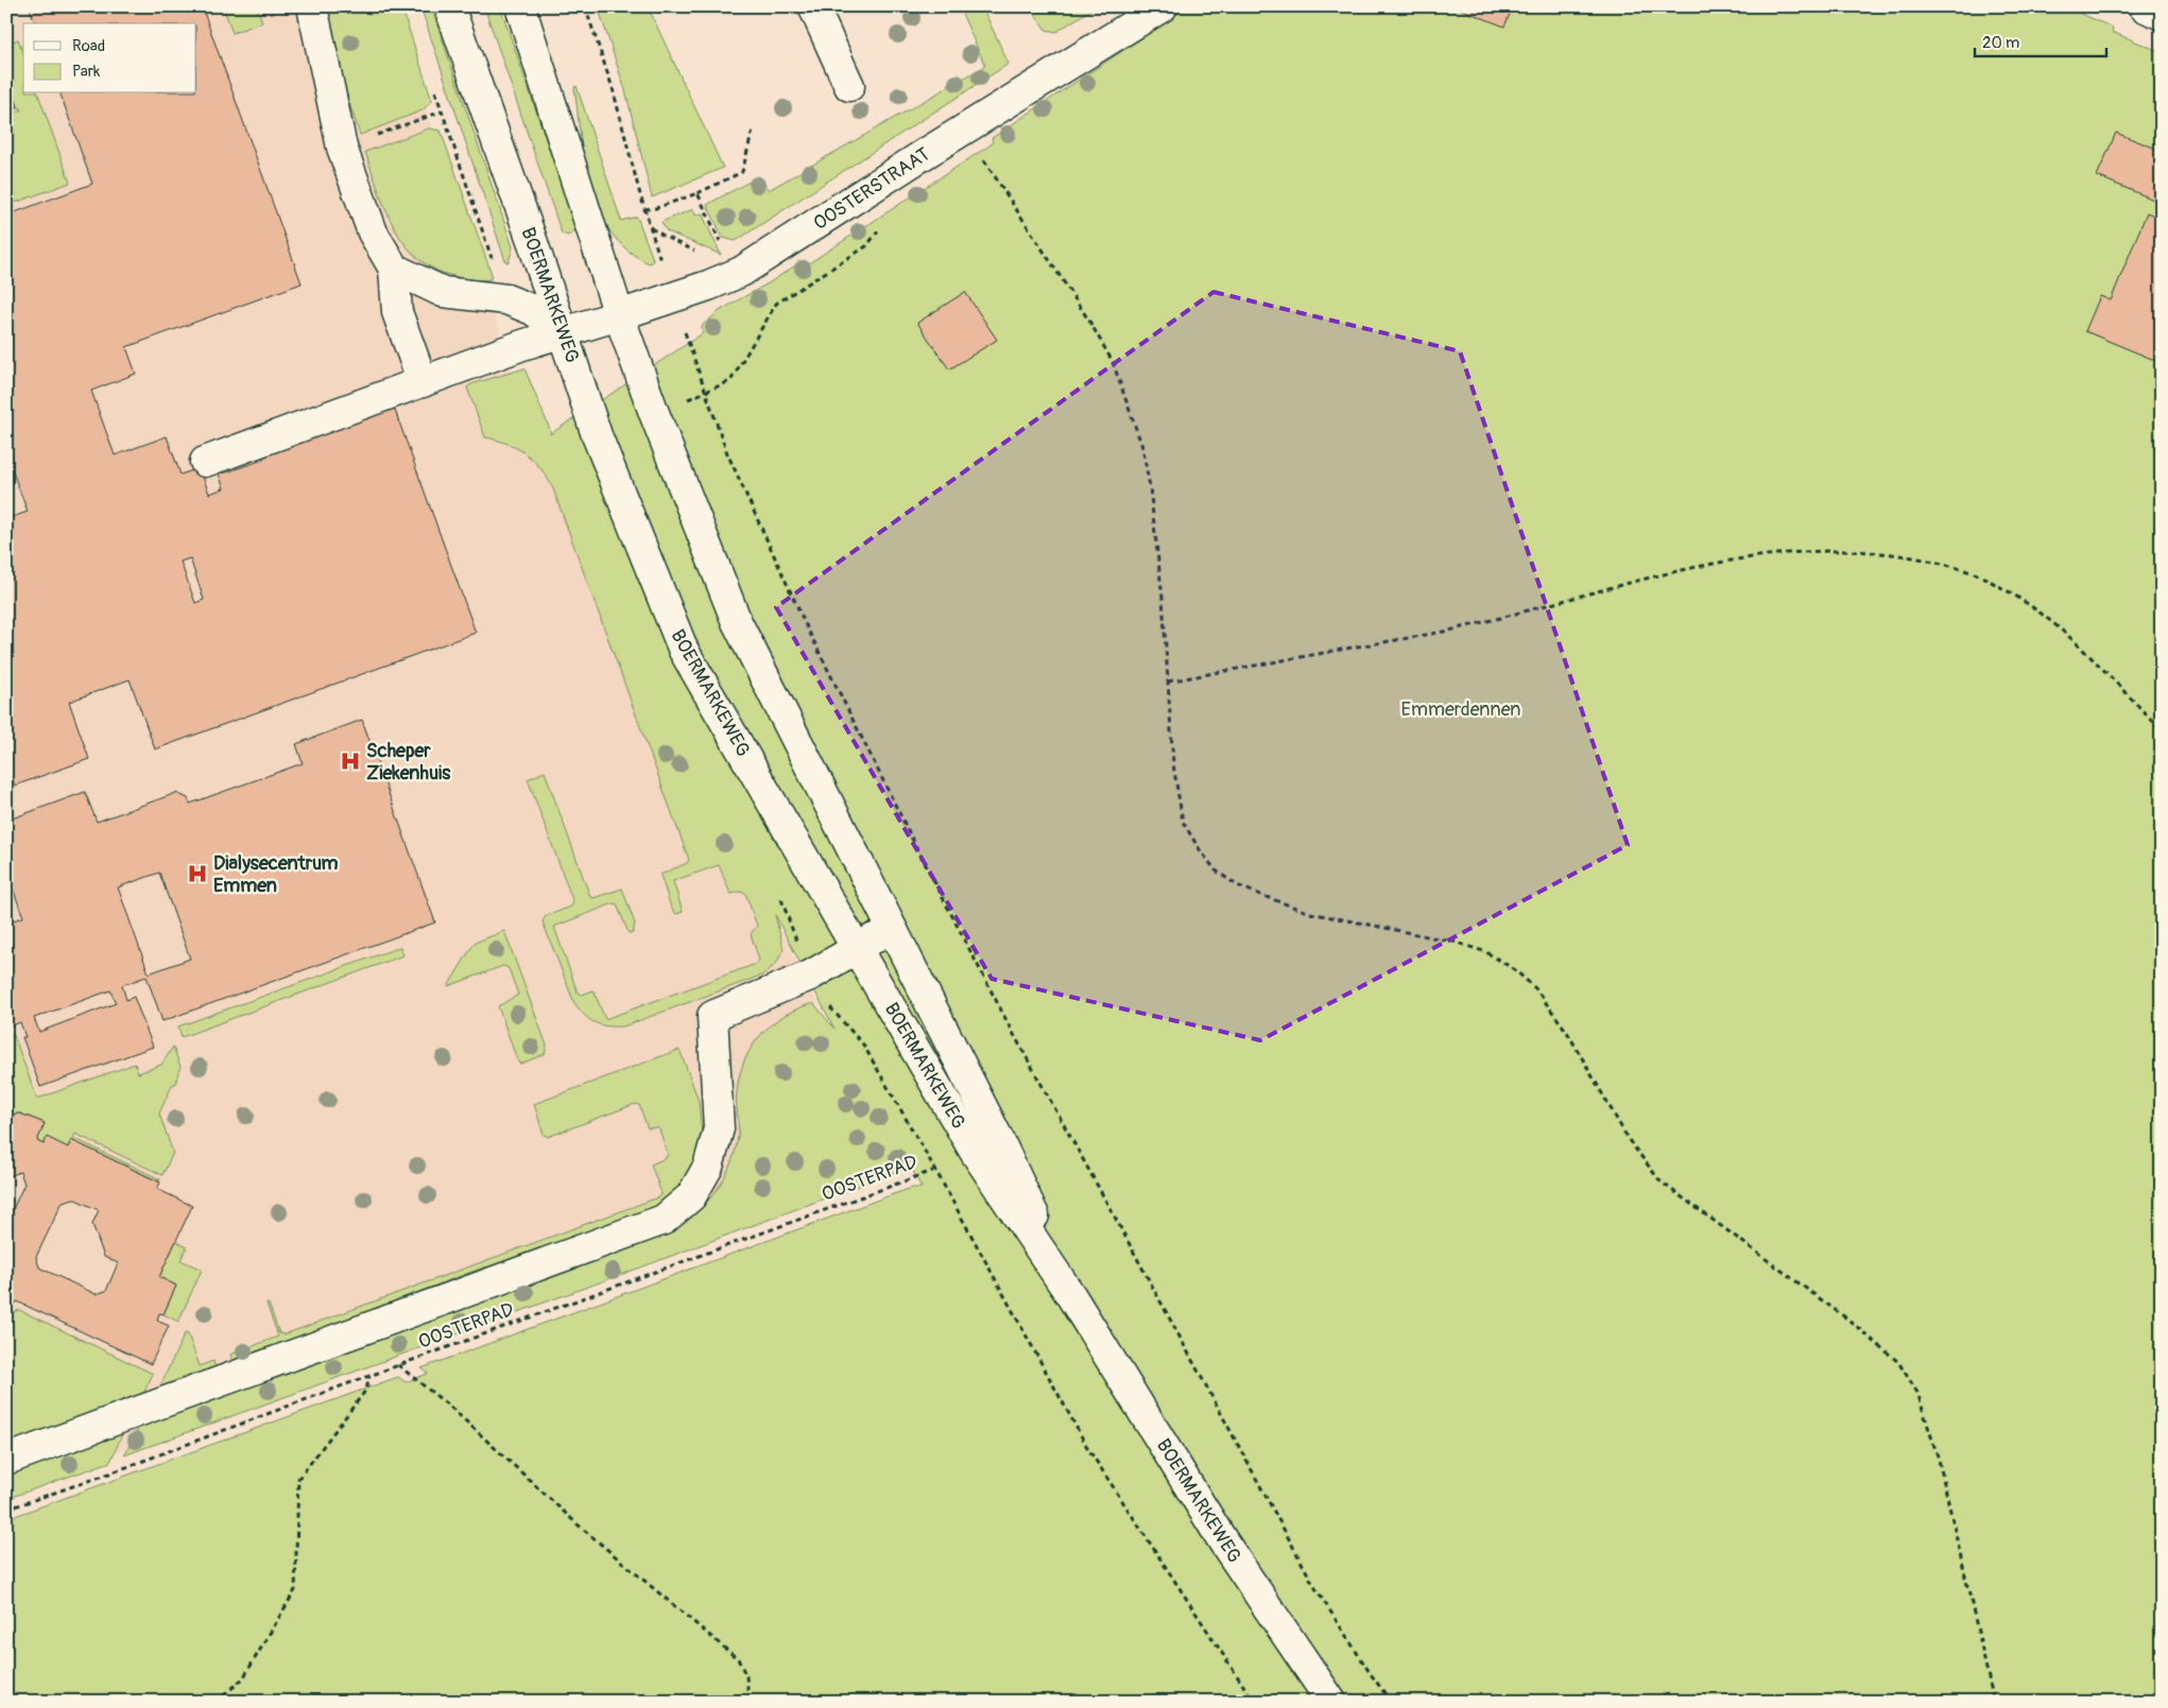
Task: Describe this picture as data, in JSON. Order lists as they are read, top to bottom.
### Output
{
  "streets": {
    "street": ["OOSTERSTRAAT", "BOERMARKEWEG"],
    "path": ["OOSTERPAD"]
  },
  "crossings": [
    ["OOSTERSTRAAT", "BOERMARKEWEG"]
  ],
  "parks": ["Emmerdennen"],
  "places": {
    "hospital": ["Scheper Ziekenhuis", "Dialysecentrum Emmen"]
  },
  "legend": ["Road", "Park"],
  "scale_bar": "20 m"
}
